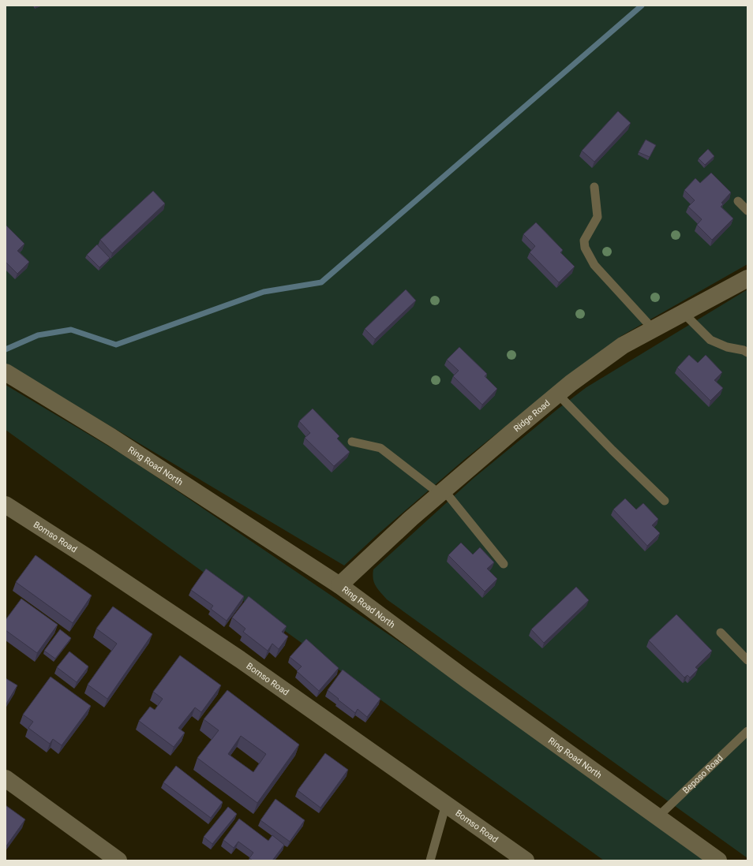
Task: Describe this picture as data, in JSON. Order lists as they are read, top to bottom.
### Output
{
  "streets": {
    "street": ["Ridge Road", "Ring Road North", "Bomso Road"],
    "lane": ["Beposo Road"]
  },
  "crossings": [
    ["Ridge Road", "Ring Road North"],
    ["Ring Road North", "Beposo Road"]
  ]
}
